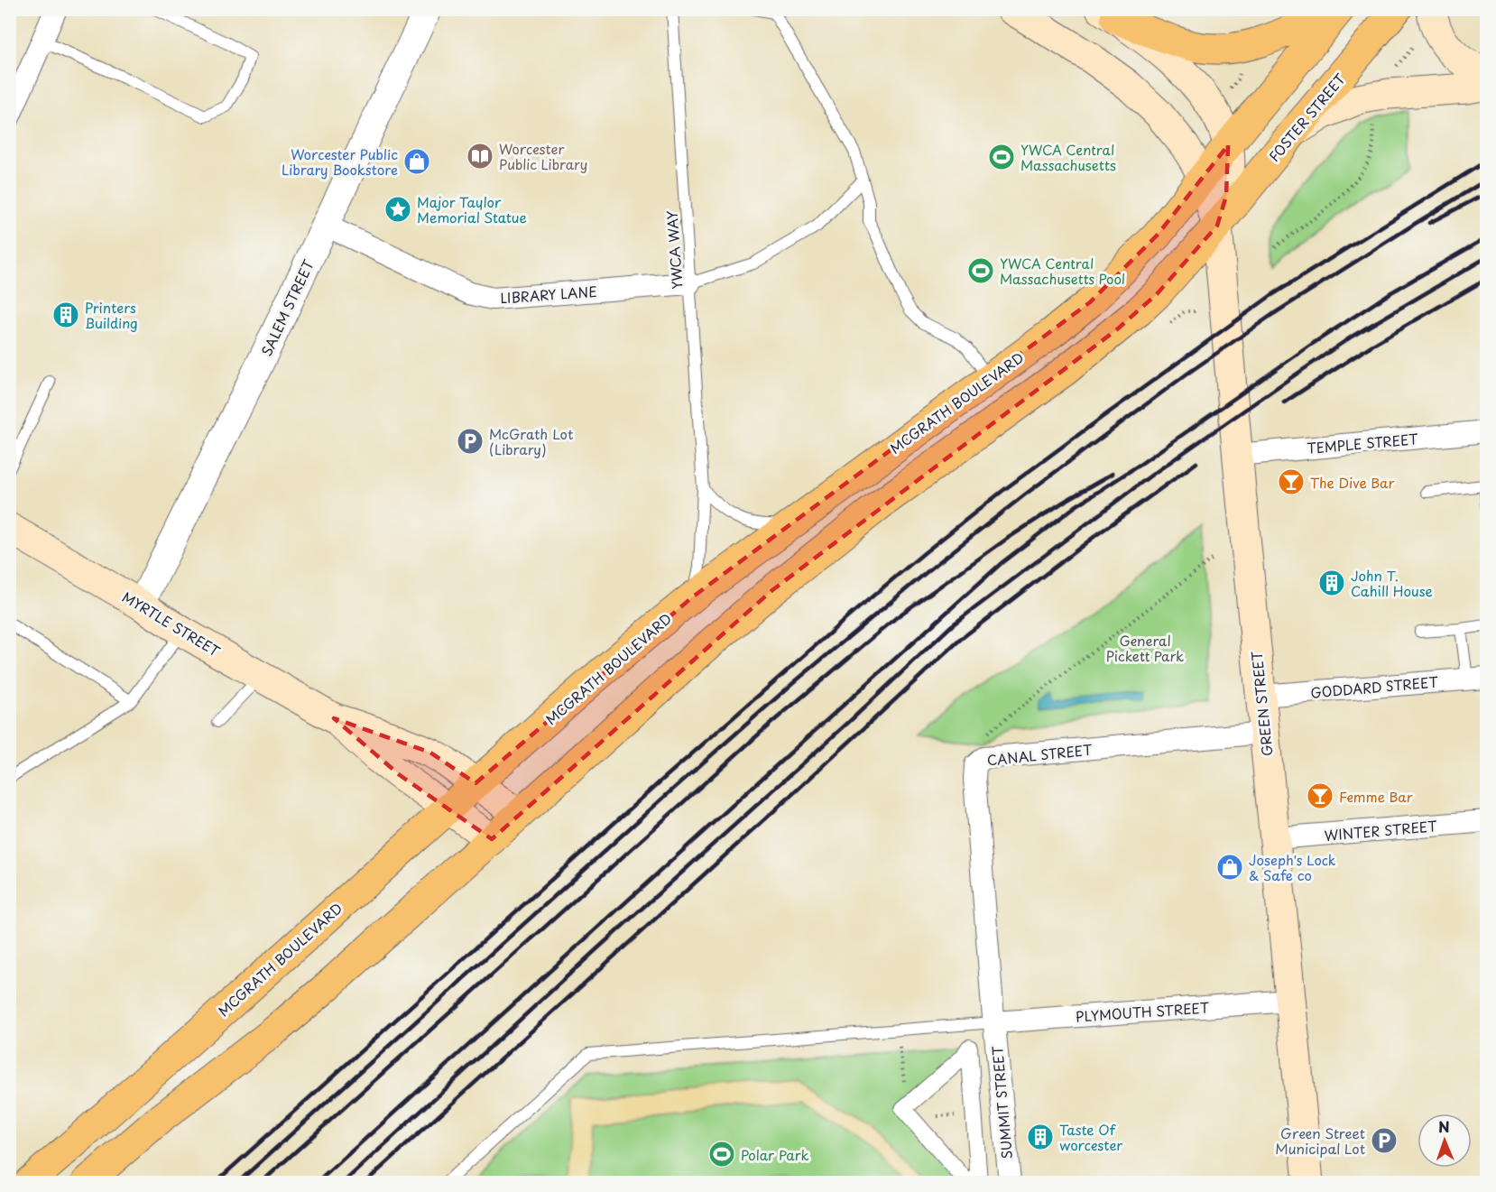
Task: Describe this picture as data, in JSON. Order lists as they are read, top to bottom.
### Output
{
  "streets": {
    "main road": [
      "FOSTER STREET",
      "MCGRATH BOULEVARD",
      "MYRTLE STREET",
      "GREEN STREET"
    ],
    "street": [
      "LIBRARY LANE",
      "SALEM STREET",
      "TEMPLE STREET",
      "GODDARD STREET",
      "CANAL STREET",
      "WINTER STREET",
      "PLYMOUTH STREET",
      "SUMMIT STREET"
    ],
    "lane": ["YWCA WAY"]
  },
  "crossings": [
    ["FOSTER STREET", "GREEN STREET"],
    ["YWCA WAY", "LIBRARY LANE"],
    ["YWCA WAY", "MCGRATH BOULEVARD"],
    ["LIBRARY LANE", "SALEM STREET"],
    ["SALEM STREET", "MYRTLE STREET"],
    ["MCGRATH BOULEVARD", "MYRTLE STREET"],
    ["TEMPLE STREET", "GREEN STREET"],
    ["GODDARD STREET", "GREEN STREET"],
    ["GREEN STREET", "CANAL STREET"],
    ["GREEN STREET", "WINTER STREET"],
    ["GREEN STREET", "PLYMOUTH STREET"],
    ["CANAL STREET", "PLYMOUTH STREET"],
    ["CANAL STREET", "SUMMIT STREET"],
    ["PLYMOUTH STREET", "SUMMIT STREET"]
  ],
  "parks": ["General Pickett Park"],
  "places": {
    "library": ["Worcester Public Library"],
    "sports": ["YWCA Central Massachusetts", "YWCA Central Massachusetts Pool", "Polar Park"],
    "shop": ["Worcester Public Library Bookstore", "Joseph's Lock & Safe co"],
    "place": ["Major Taylor Memorial Statue"],
    "building": ["Printers Building", "John T. Cahill House", "Taste Of worcester"],
    "parking": ["McGrath Lot (Library)", "Green Street Municipal Lot"],
    "bar": ["The Dive Bar", "Femme Bar"]
  },
  "north": "top"
}
